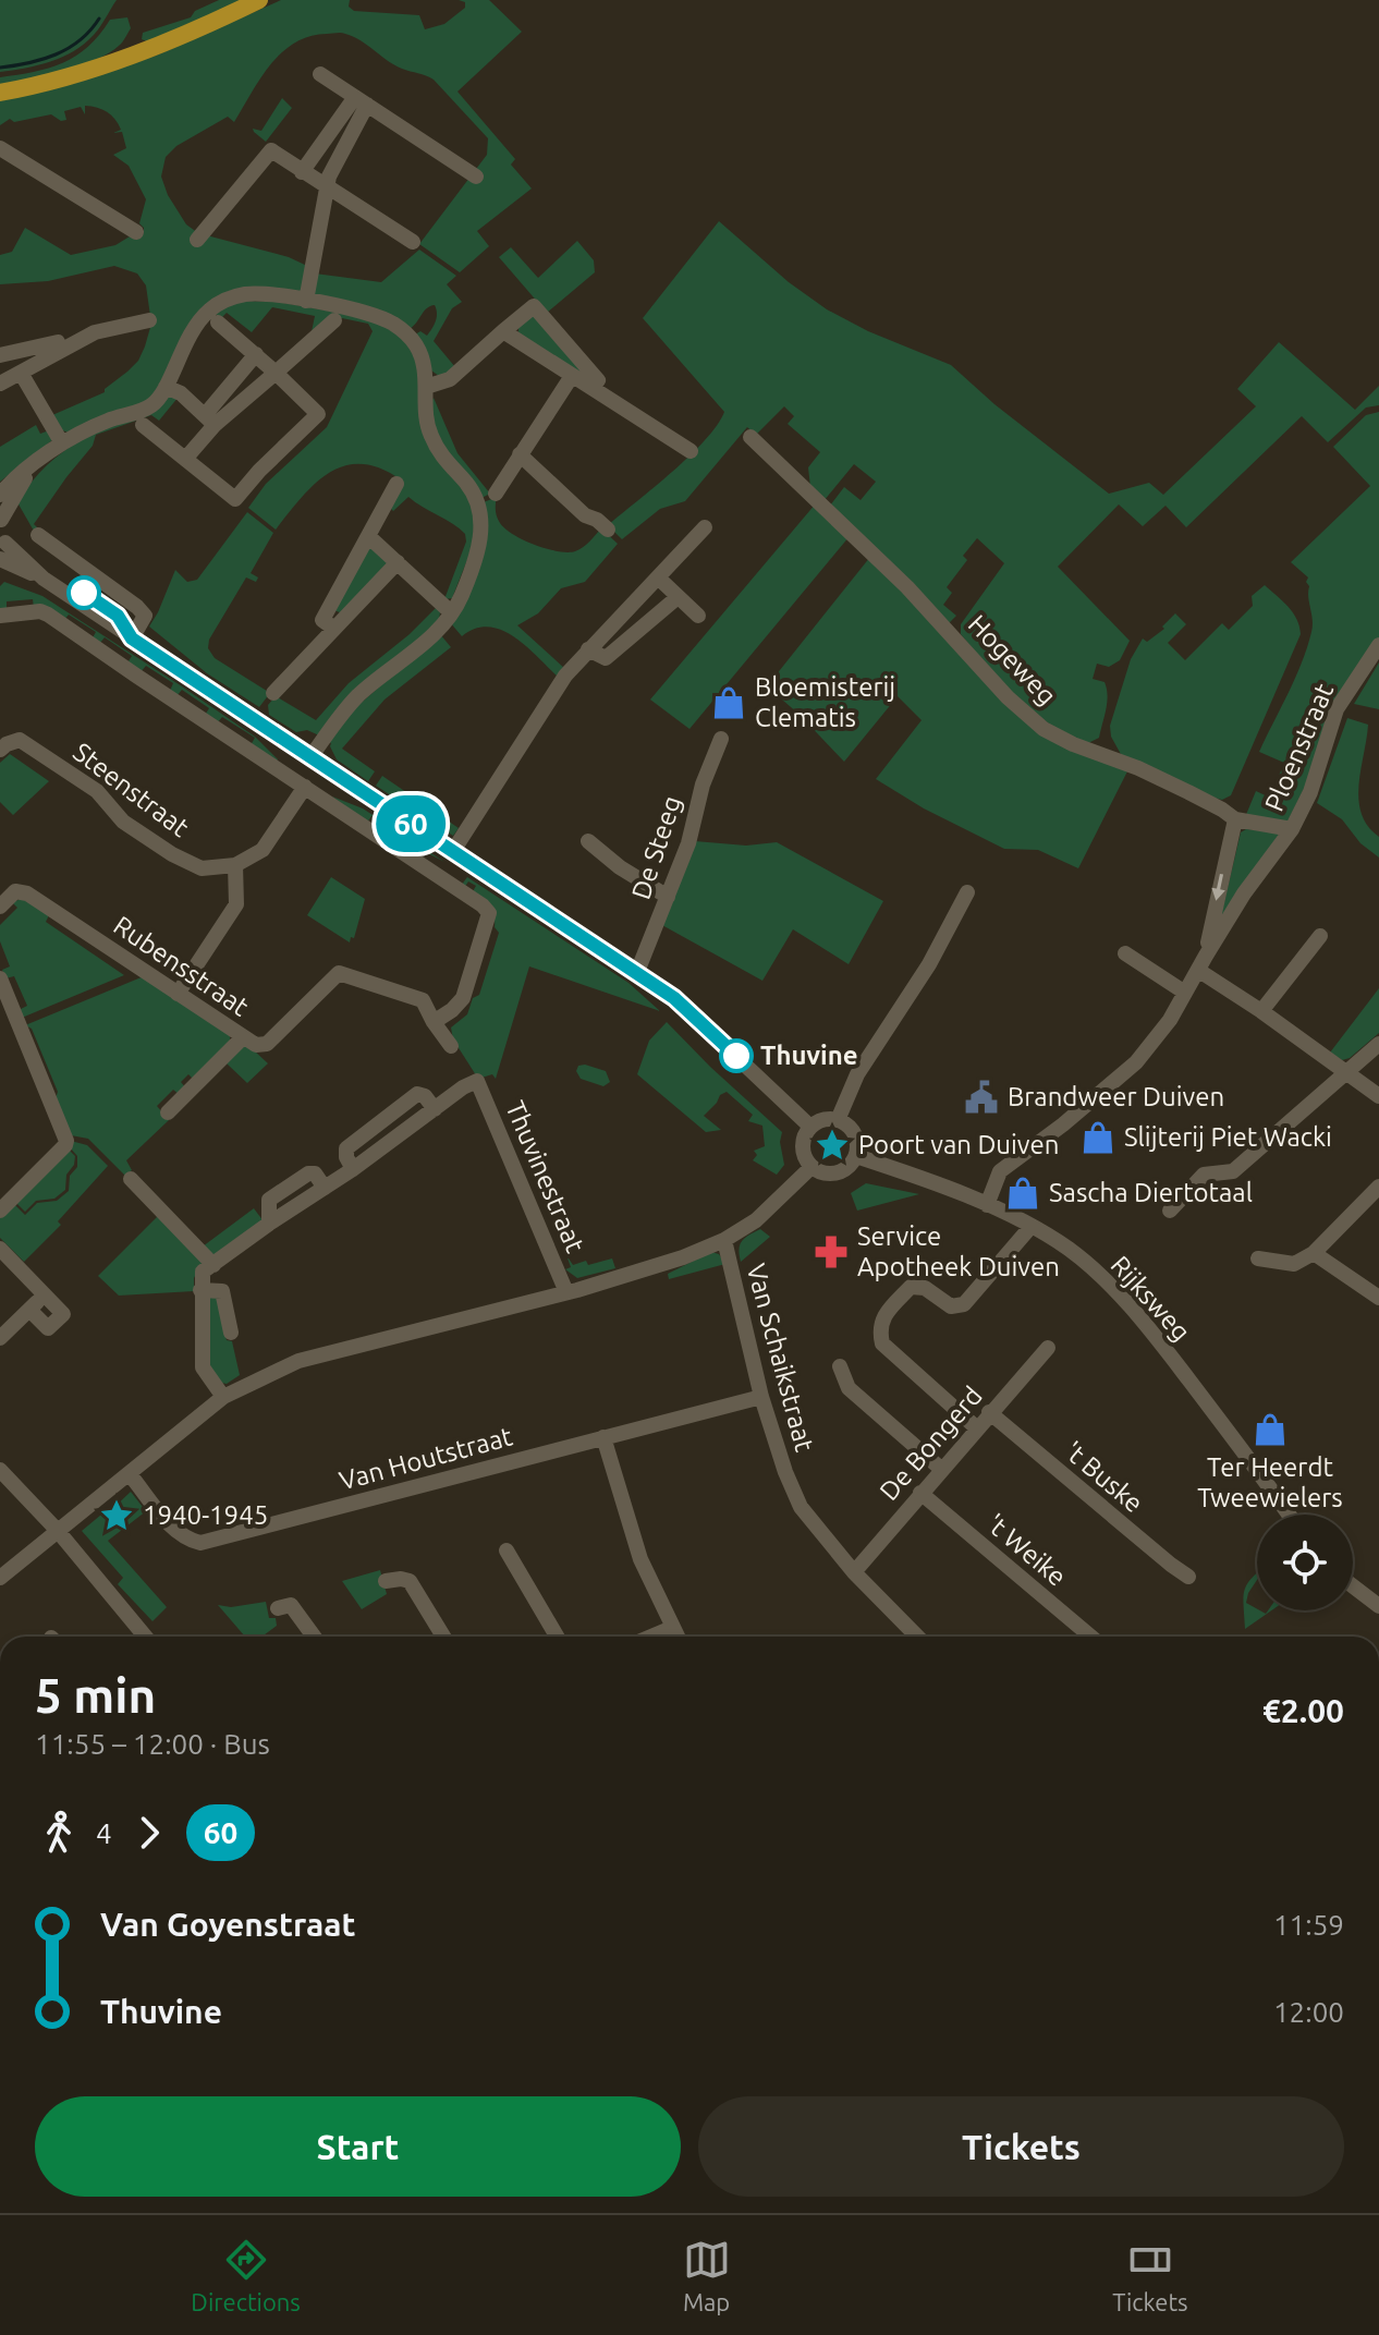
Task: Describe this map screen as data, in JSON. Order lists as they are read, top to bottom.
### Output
{
  "streets": {
    "street": [
      "Hogeweg",
      "Ploenstraat",
      "Steenstraat",
      "De Steeg",
      "Rubensstraat",
      "Thuvinestraat",
      "Rijksweg",
      "Van Schaikstraat",
      "De Bongerd",
      "Van Houtstraat",
      "'t Buske",
      "'t Weike"
    ]
  },
  "crossings": [
    ["Hogeweg", "Ploenstraat"],
    ["Ploenstraat", "Rijksweg"],
    ["Van Schaikstraat", "De Bongerd"],
    ["Van Schaikstraat", "Van Houtstraat"],
    ["De Bongerd", "'t Buske"],
    ["De Bongerd", "'t Weike"]
  ],
  "places": {
    "shop": [
      "Bloemisterij Clematis",
      "Slijterij Piet Wacki",
      "Sascha Diertotaal",
      "Ter Heerdt Tweewielers"
    ],
    "other": ["Thuvine"],
    "public building": ["Brandweer Duiven"],
    "place": ["Poort van Duiven", "1940-1945"],
    "pharmacy": ["Service Apotheek Duiven"]
  },
  "lines": ["bus line 60"],
  "page": {
    "on_map": "60",
    "heading": ["5 min", "11:55 – 12:00 · Bus", "€2.00"],
    "legs": ["4", "60"],
    "list": [
      {
        "name": "Van Goyenstraat",
        "value": "11:59"
      },
      {
        "name": "Thuvine",
        "value": "12:00"
      }
    ],
    "buttons": ["Start", "Tickets"],
    "tabs": ["Directions", "Map", "Tickets"]
  }
}
